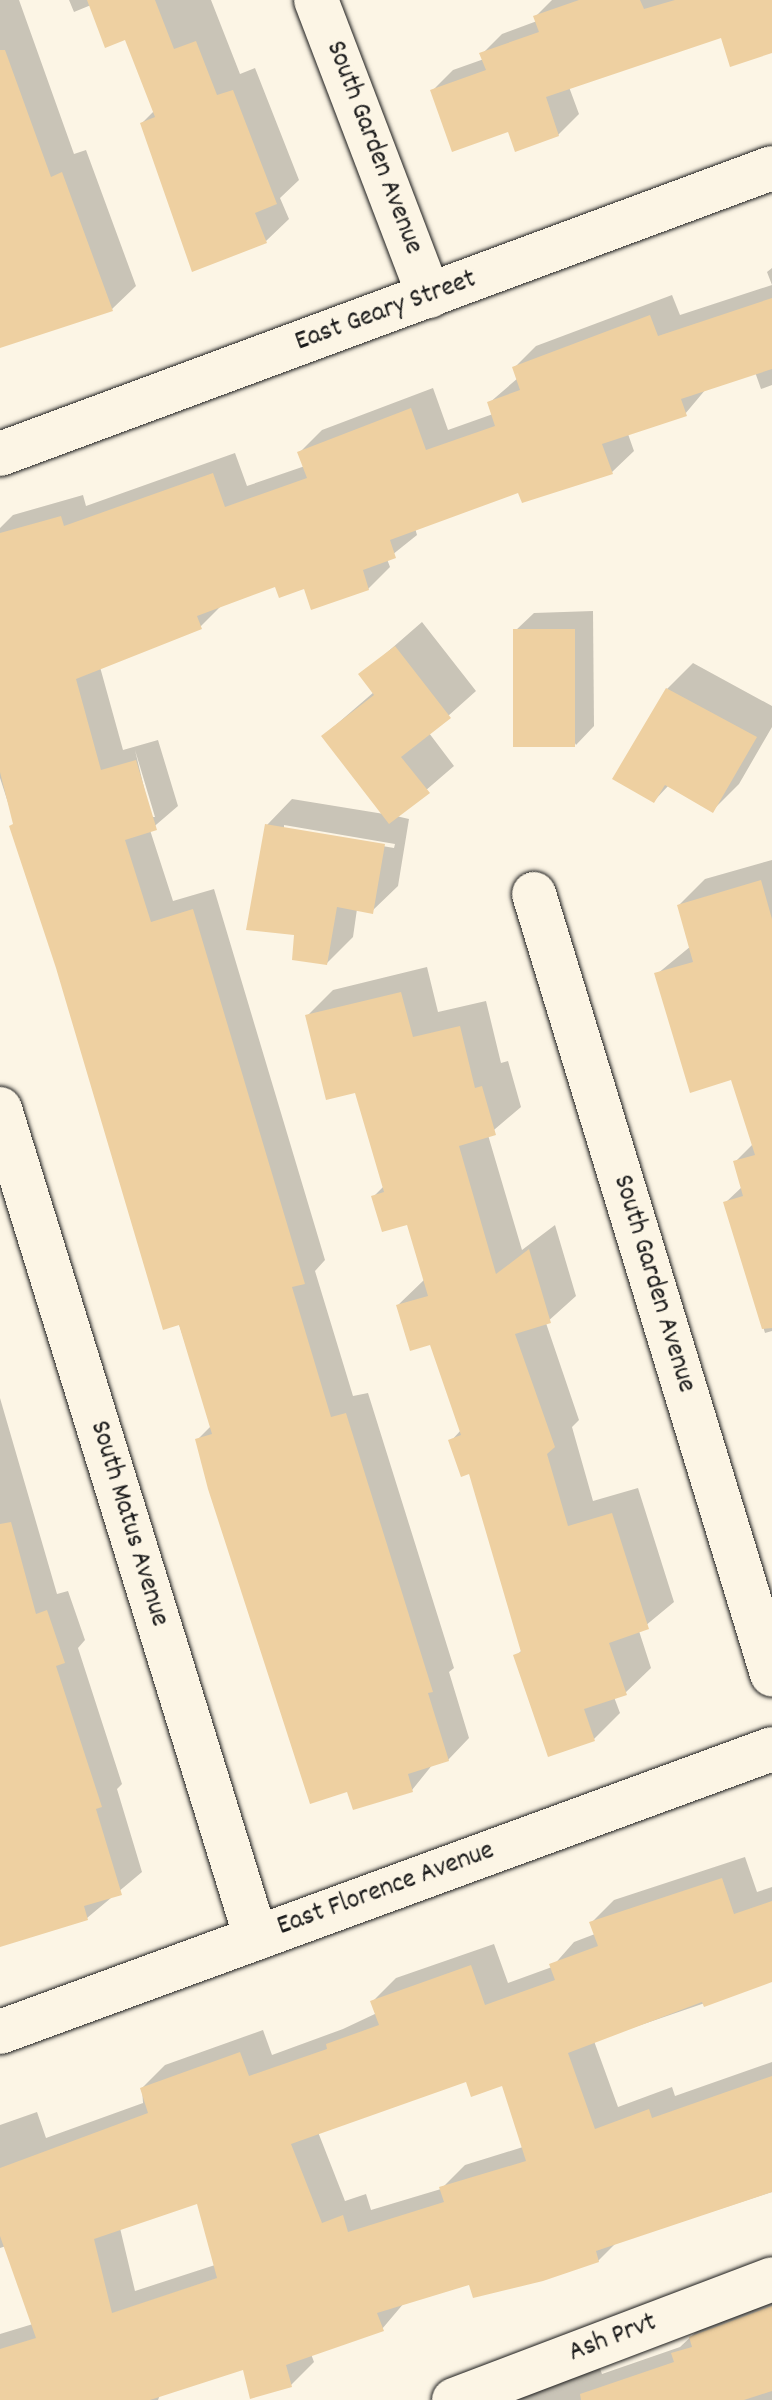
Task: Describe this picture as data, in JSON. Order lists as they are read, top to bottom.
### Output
{
  "streets": {
    "street": [
      "South Garden Avenue",
      "East Geary Street",
      "South Matus Avenue",
      "East Florence Avenue",
      "Ash Prvt"
    ]
  },
  "crossings": [
    ["South Garden Avenue", "East Geary Street"],
    ["South Matus Avenue", "East Florence Avenue"]
  ]
}
